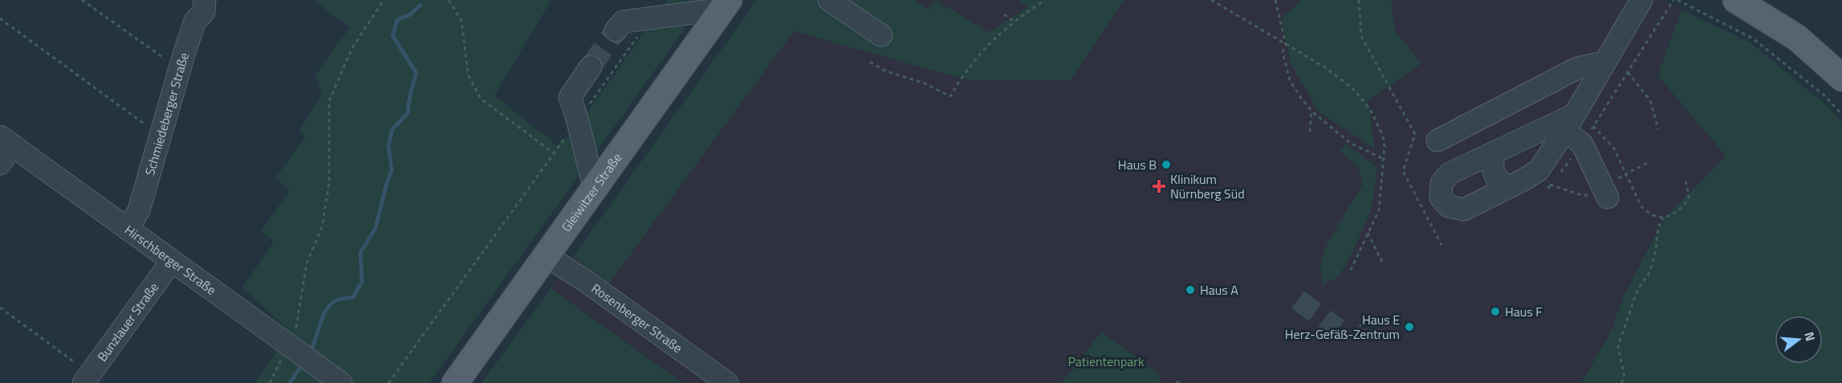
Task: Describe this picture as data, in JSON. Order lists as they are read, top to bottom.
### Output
{
  "streets": {
    "main road": ["Gleiwitzer Straße"],
    "street": [
      "Schmiedeberger Straße",
      "Hirschberger Straße",
      "Rosenberger Straße",
      "Bunzlauer Straße"
    ]
  },
  "crossings": [
    ["Schmiedeberger Straße", "Hirschberger Straße"],
    ["Gleiwitzer Straße", "Rosenberger Straße"],
    ["Hirschberger Straße", "Bunzlauer Straße"]
  ],
  "parks": ["Patientenpark"],
  "places": {
    "other": [
      "Haus B",
      "Haus A",
      "Haus F",
      "Haus E Herz-Gefäß-Zentrum"
    ],
    "health": ["Klinikum Nürnberg Süd"]
  },
  "north": "right"
}
